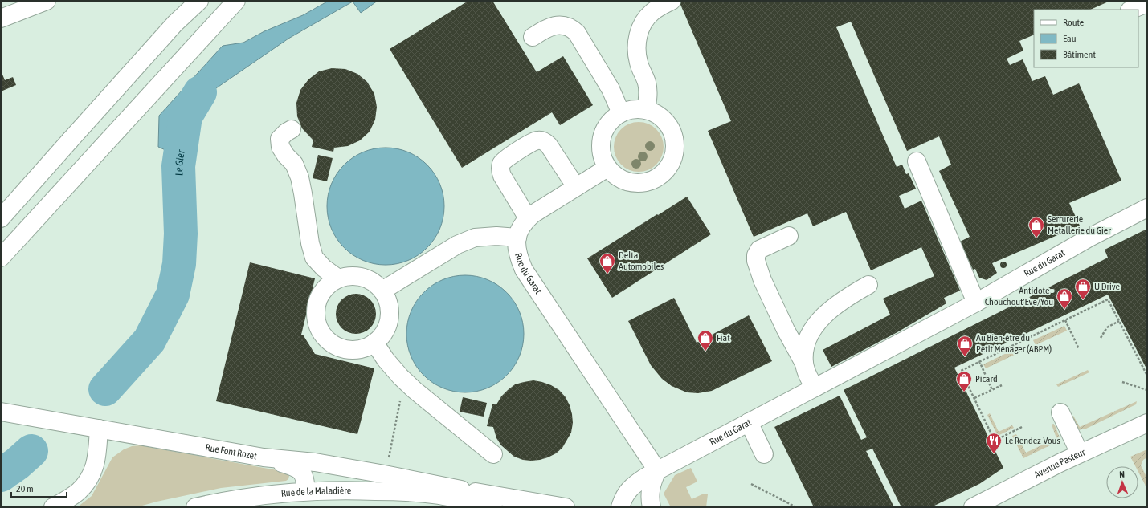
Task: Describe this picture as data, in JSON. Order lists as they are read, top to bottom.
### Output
{
  "streets": {
    "main road": [
      "Rue du Garat",
      "Rue Font Rozet",
      "Avenue Pasteur",
      "Rue de la Maladière"
    ]
  },
  "water": ["Le Gier"],
  "places": {
    "shop": [
      "Serrurerie Metallerie du Gier",
      "Delta Automobiles",
      "U Drive",
      "Antidote - Chouchout'Eve/You",
      "Fiat",
      "Au Bien-être du Petit Ménager (ABPM)",
      "Picard"
    ],
    "restaurant": ["Le Rendez-Vous"]
  },
  "legend": ["Route", "Eau", "Bâtiment"],
  "scale_bar": "20 m",
  "north": "top"
}
